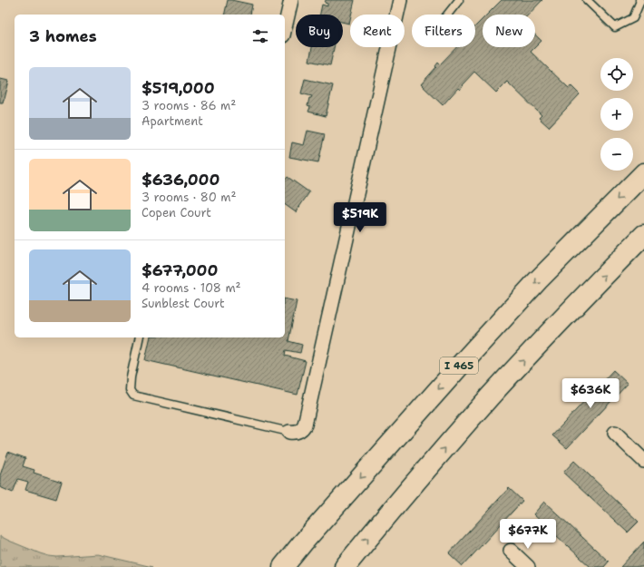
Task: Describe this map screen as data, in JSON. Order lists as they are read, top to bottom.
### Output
{
  "streets": {
    "highway": ["I 465"]
  },
  "page": {
    "chip": [
      "Buy",
      "Rent",
      "Filters",
      "New"
    ],
    "heading": "3 homes",
    "map_buttons": ["+", "−"],
    "list": [
      {
        "name": "$519,000",
        "note": "3 rooms · 86 m² · Apartment"
      },
      {
        "name": "$636,000",
        "note": "3 rooms · 80 m² · Copen Court"
      },
      {
        "name": "$677,000",
        "note": "4 rooms · 108 m² · Sunblest Court"
      }
    ],
    "price": ["$519K", "$636K", "$677K"]
  }
}
